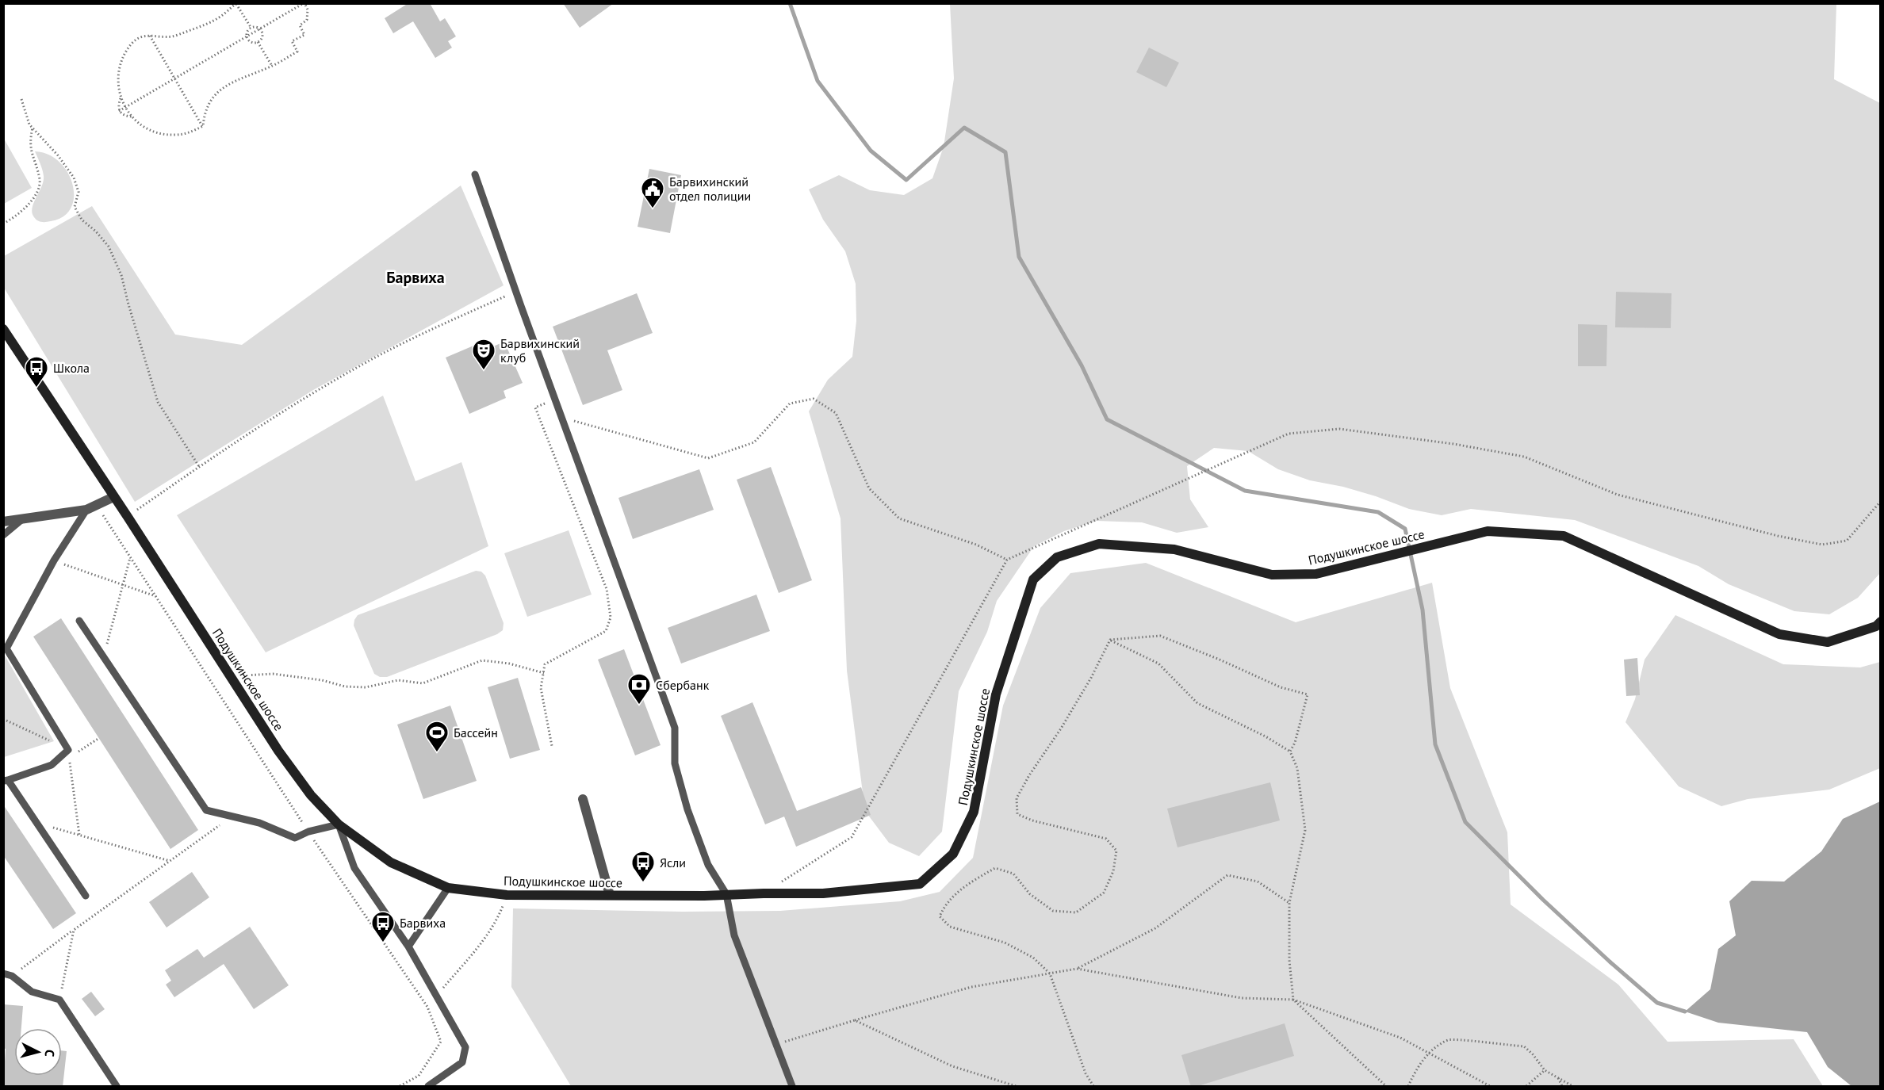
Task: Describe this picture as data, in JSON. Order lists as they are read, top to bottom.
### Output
{
  "streets": {
    "main road": ["Подушкинское шоссе"]
  },
  "districts": ["Барвиха"],
  "places": {
    "public building": ["Барвихинский отдел полиции"],
    "theatre": ["Барвихинский клуб"],
    "bus stop": ["Школа", "Ясли", "Барвиха"],
    "bank": ["Сбербанк"],
    "sports": ["Бассейн"]
  },
  "north": "right"
}
